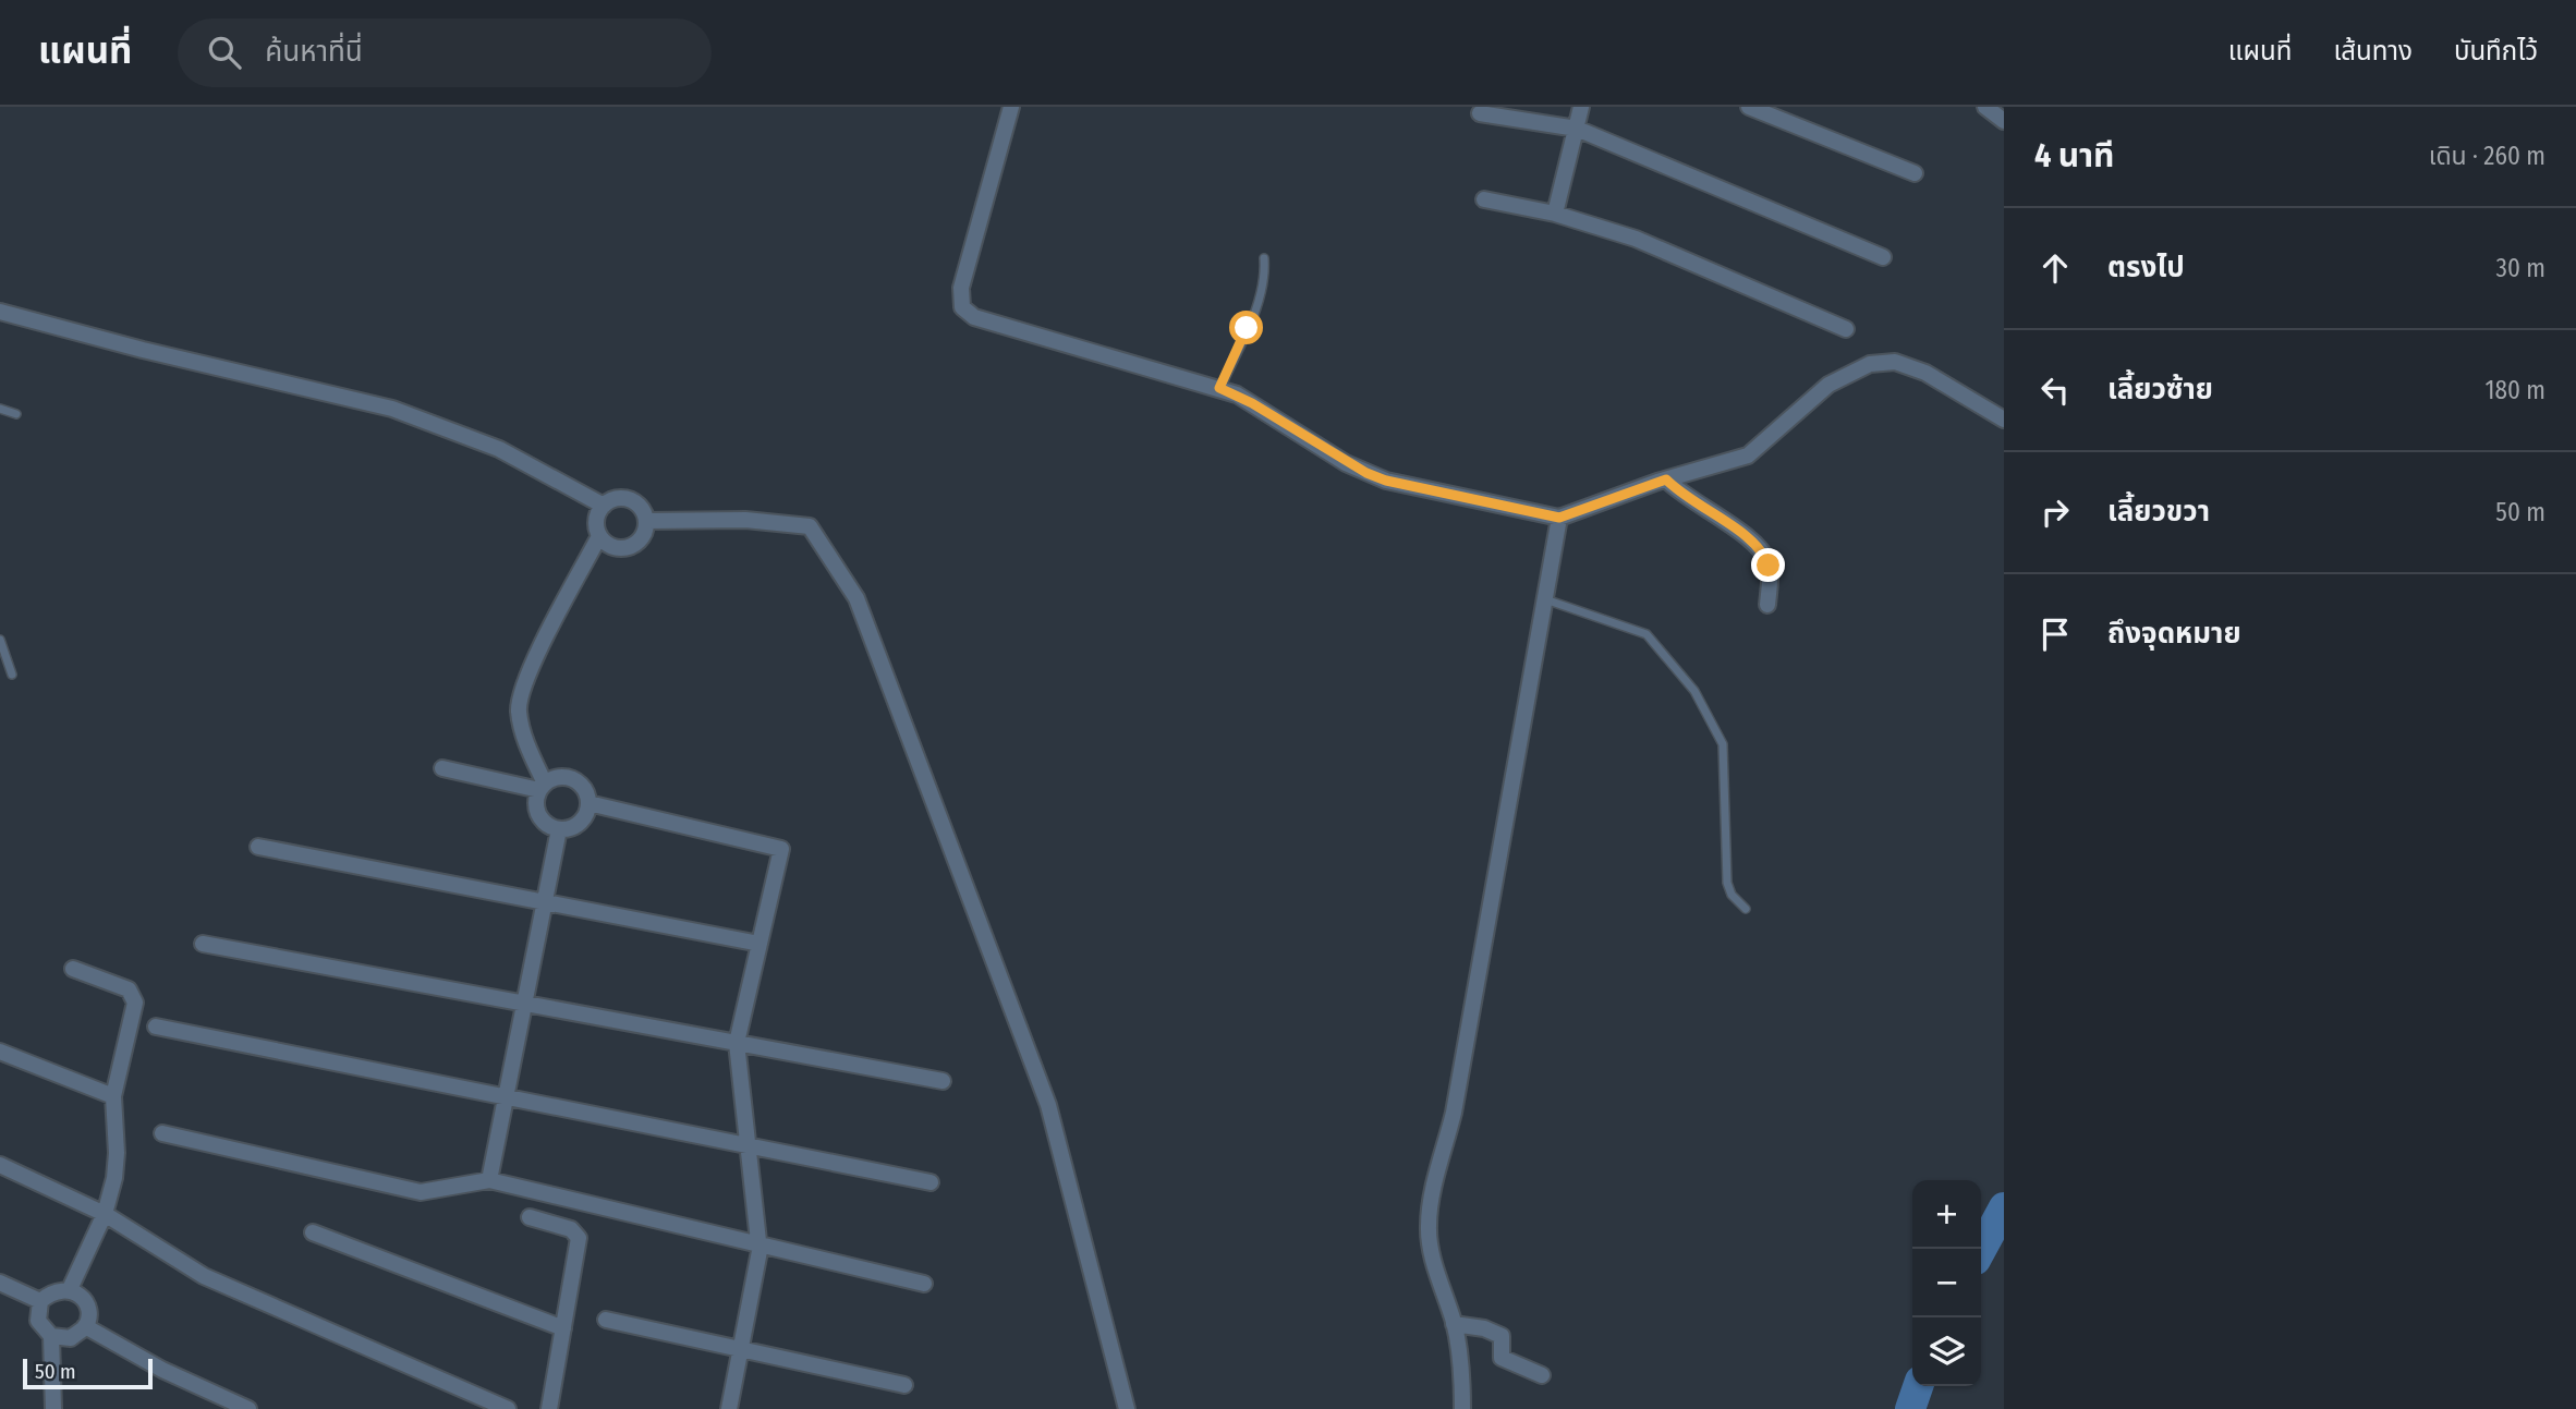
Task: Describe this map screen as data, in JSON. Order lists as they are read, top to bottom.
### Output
{
  "scale_bar": "50 m",
  "page": {
    "header": "แผนที่",
    "search": "ค้นหาที่นี่",
    "nav": ["แผนที่", "เส้นทาง", "บันทึกไว้"],
    "heading": ["4 นาที", "เดิน · 260 m"],
    "list": [
      ["ตรงไป", "30 m"],
      ["เลี้ยวซ้าย", "180 m"],
      ["เลี้ยวขวา", "50 m"],
      "ถึงจุดหมาย"
    ],
    "map_buttons": ["+", "−"],
    "scale": "50 m"
  }
}
